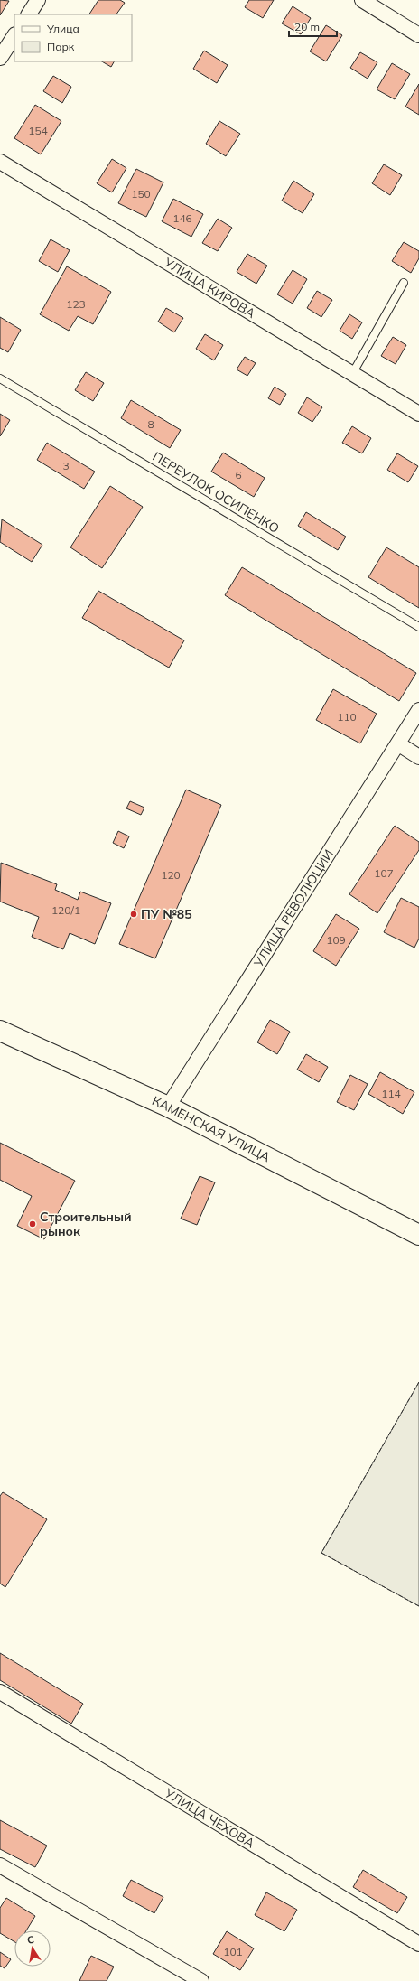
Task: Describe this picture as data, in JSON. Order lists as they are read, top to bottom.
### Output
{
  "streets": {
    "main road": ["КАМЕНСКАЯ УЛИЦА"],
    "street": ["УЛИЦА КИРОВА", "УЛИЦА РЕВОЛЮЦИИ", "УЛИЦА ЧЕХОВА"],
    "lane": ["ПЕРЕУЛОК ОСИПЕНКО"]
  },
  "crossings": [
    ["УЛИЦА РЕВОЛЮЦИИ", "КАМЕНСКАЯ УЛИЦА"]
  ],
  "places": ["ПУ №85", "Строительный рынок"],
  "house_numbers": [
    "154",
    "150",
    "146",
    "123",
    "8",
    "3",
    "6",
    "110",
    "107",
    "120",
    "120/1",
    "109",
    "114",
    "101"
  ],
  "legend": ["Улица", "Парк"],
  "scale_bar": "20 m",
  "north": "top"
}
